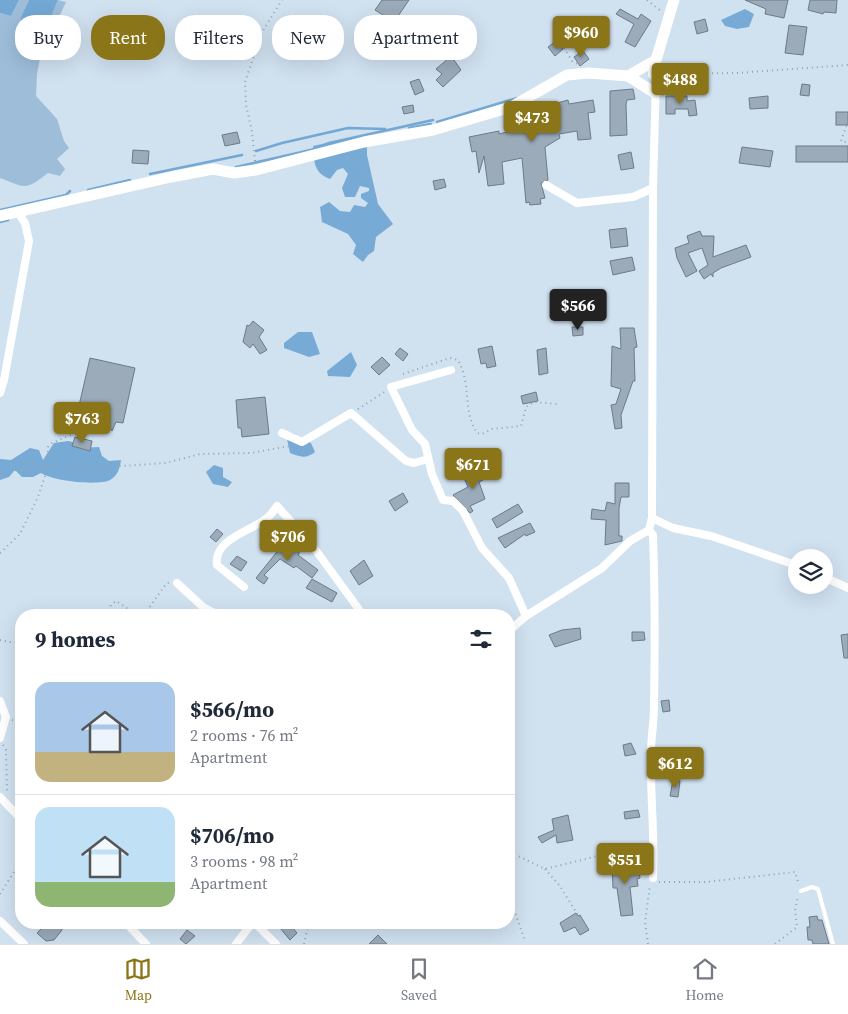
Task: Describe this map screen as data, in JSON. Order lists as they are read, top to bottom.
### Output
{
  "page": {
    "chip": [
      "Buy",
      "Rent",
      "Filters",
      "New",
      "Apartment"
    ],
    "price": [
      "$960",
      "$488",
      "$473",
      "$566",
      "$763",
      "$671",
      "$706",
      "$612",
      "$551"
    ],
    "heading": "9 homes",
    "list": [
      {
        "name": "$566/mo",
        "note": "2 rooms · 76 m² · Apartment"
      },
      {
        "name": "$706/mo",
        "note": "3 rooms · 98 m² · Apartment"
      }
    ],
    "tabs": ["Map", "Saved", "Home"]
  }
}
